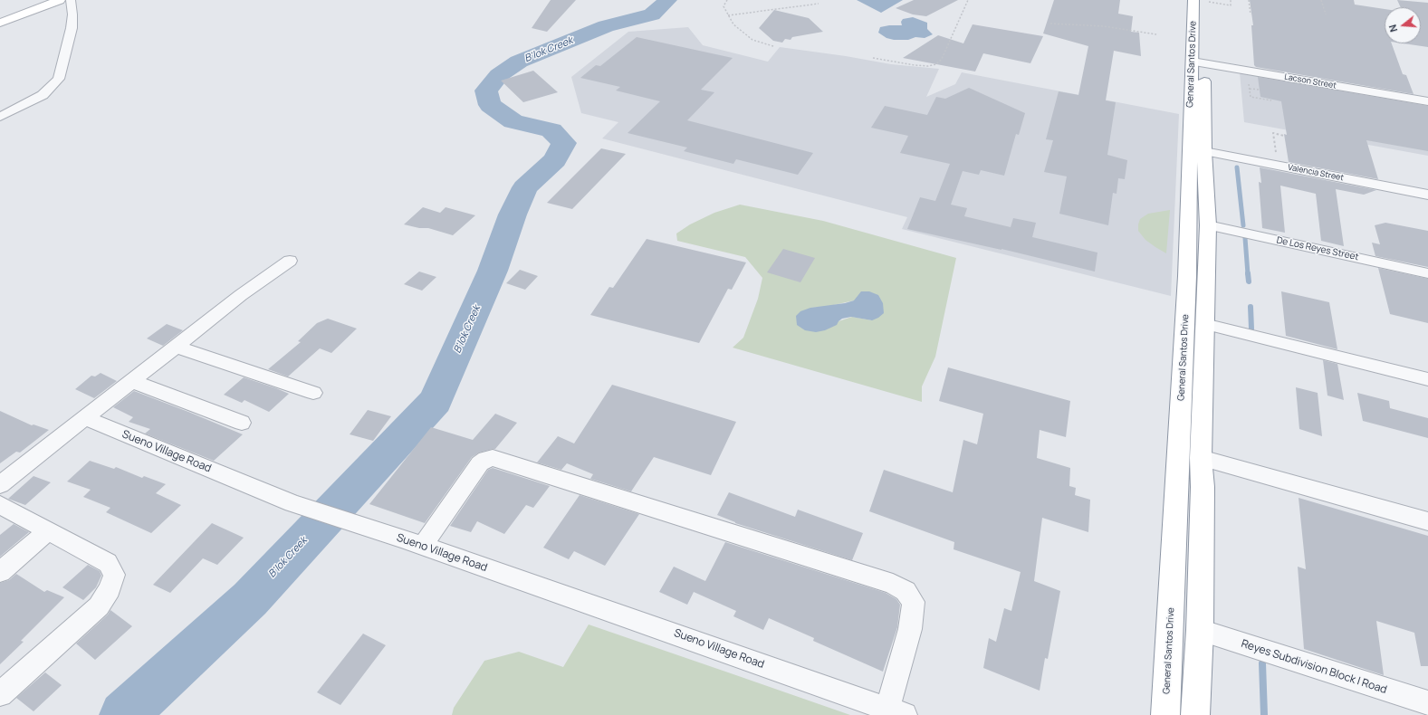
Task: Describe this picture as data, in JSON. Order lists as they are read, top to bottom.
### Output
{
  "streets": {
    "main road": ["General Santos Drive"],
    "street": [
      "Lacson Street",
      "Valencia Street",
      "De Los Reyes Street",
      "Sueno Village Road",
      "Reyes Subdivision Block I Road"
    ]
  },
  "crossings": [
    ["General Santos Drive", "Lacson Street"],
    ["General Santos Drive", "Valencia Street"],
    ["General Santos Drive", "De Los Reyes Street"],
    ["General Santos Drive", "Reyes Subdivision Block I Road"]
  ],
  "water": ["B'lok Creek"],
  "north": "left"
}
